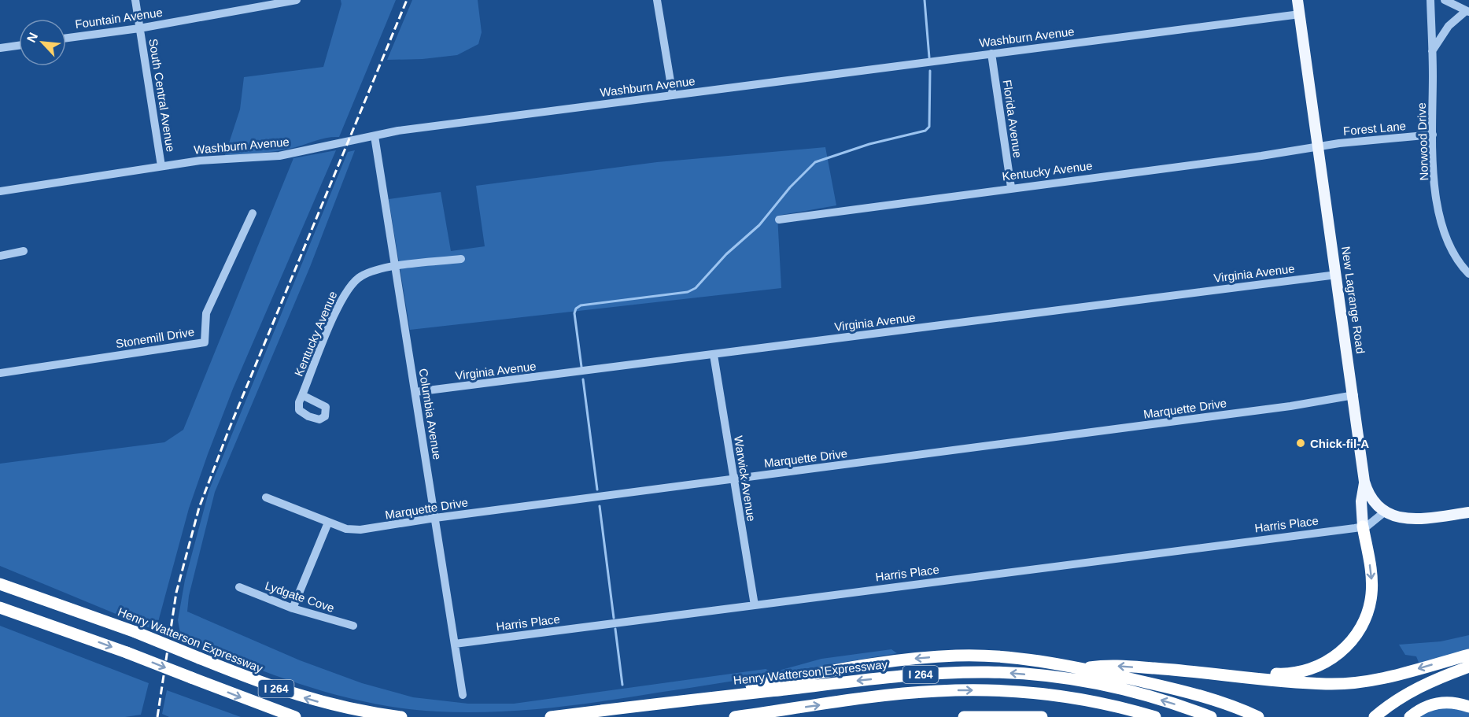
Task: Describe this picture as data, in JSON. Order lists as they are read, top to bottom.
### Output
{
  "streets": {
    "highway": ["Henry Watterson Expressway", "I 264"],
    "main road": ["New Lagrange Road"],
    "street": [
      "Fountain Avenue",
      "Washburn Avenue",
      "South Central Avenue",
      "Florida Avenue",
      "Forest Lane",
      "Norwood Drive",
      "Kentucky Avenue",
      "Virginia Avenue",
      "Stonemill Drive",
      "Marquette Drive",
      "Columbia Avenue",
      "Warwick Avenue",
      "Harris Place",
      "Lydgate Cove"
    ]
  },
  "crossings": [
    ["Fountain Avenue", "South Central Avenue"],
    ["Washburn Avenue", "South Central Avenue"],
    ["Washburn Avenue", "Florida Avenue"],
    ["Washburn Avenue", "New Lagrange Road"],
    ["Washburn Avenue", "Columbia Avenue"],
    ["Florida Avenue", "Kentucky Avenue"],
    ["Forest Lane", "Norwood Drive"],
    ["Forest Lane", "Kentucky Avenue"],
    ["Forest Lane", "New Lagrange Road"],
    ["Kentucky Avenue", "New Lagrange Road"],
    ["Kentucky Avenue", "Columbia Avenue"],
    ["Virginia Avenue", "New Lagrange Road"],
    ["Virginia Avenue", "Columbia Avenue"],
    ["Virginia Avenue", "Warwick Avenue"],
    ["New Lagrange Road", "Marquette Drive"],
    ["New Lagrange Road", "Harris Place"],
    ["Marquette Drive", "Columbia Avenue"],
    ["Marquette Drive", "Warwick Avenue"],
    ["Columbia Avenue", "Harris Place"],
    ["Warwick Avenue", "Harris Place"]
  ],
  "places": ["Chick-fil-A"],
  "north": "top left"
}
